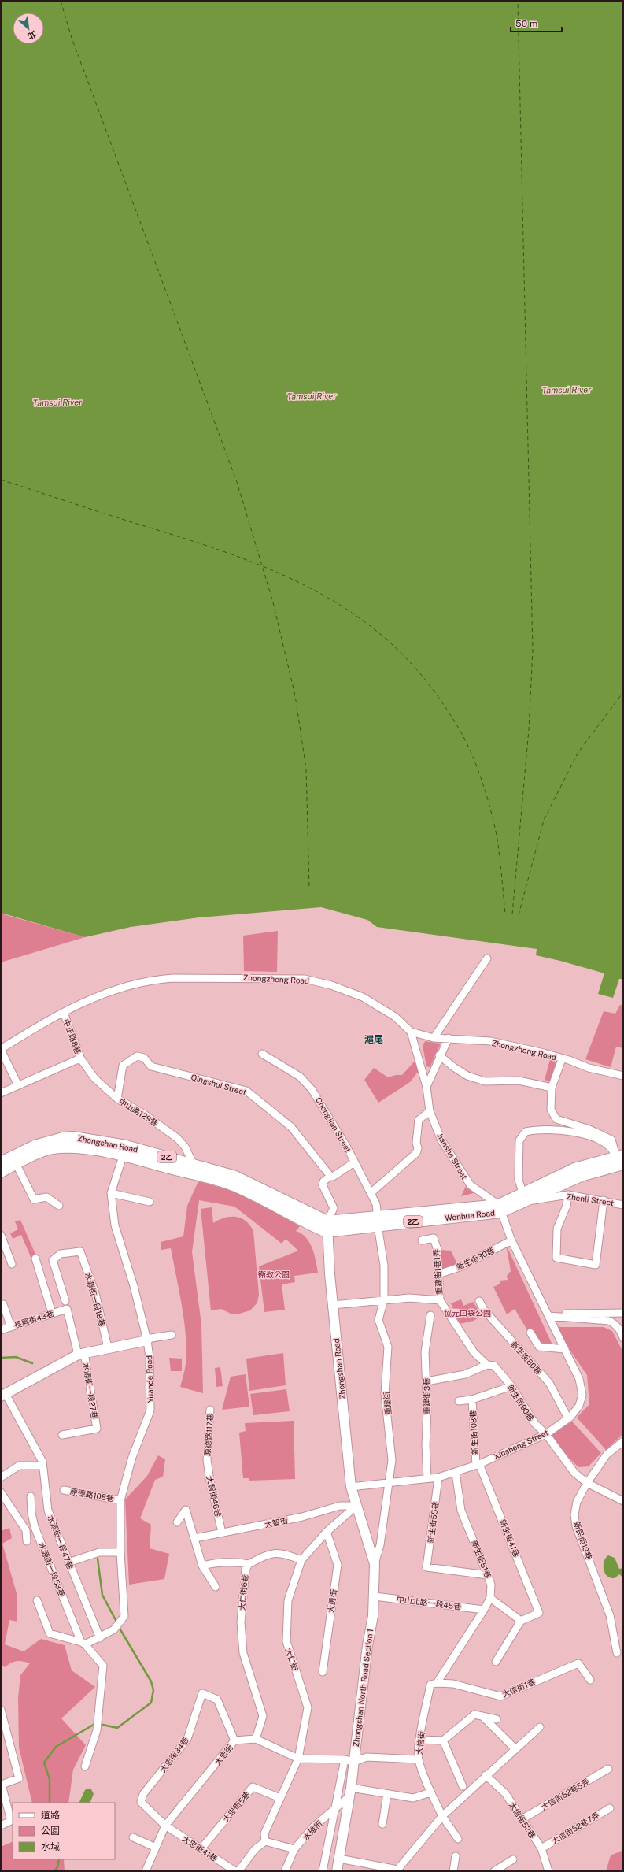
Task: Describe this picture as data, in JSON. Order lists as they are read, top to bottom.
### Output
{
  "streets": {
    "main road": [
      "Zhongshan Road",
      "2乙",
      "Wenhua Road",
      "Zhongshan North Road Section 1"
    ],
    "street": [
      "Zhongzheng Road",
      "中正路8巷",
      "Qingshui Street",
      "中山路129巷",
      "Chongjian Street",
      "Jianshe Street",
      "Zhenli Street",
      "新生街30巷",
      "重建街1巷1弄",
      "水源街一段18巷",
      "長興街43巷",
      "新生街80巷",
      "Yuande Road",
      "水源街一段27巷",
      "重建街3巷",
      "新生街90巷",
      "重建街",
      "新生街108巷",
      "原德路117巷",
      "Xinsheng Street",
      "原德路108巷",
      "大智街46巷",
      "大智街",
      "新生街55巷",
      "新生街41巷",
      "新民街19巷",
      "水源街一段47巷",
      "新生街51巷",
      "水源街一段53巷",
      "大仁街6巷",
      "大勇街",
      "中山北路一段45巷",
      "大仁街",
      "大信街1巷",
      "大信街",
      "大忠街34巷",
      "大忠街",
      "大信街52巷5弄",
      "大忠街5巷",
      "大信街52巷",
      "大信街52巷7弄",
      "水碓街",
      "大忠街41巷"
    ]
  },
  "crossings": [
    ["Zhongzheng Road", "中正路8巷"],
    ["Zhongzheng Road", "Jianshe Street"],
    ["中正路8巷", "中山路129巷"],
    ["Qingshui Street", "中山路129巷"],
    ["中山路129巷", "Zhongshan Road"],
    ["Chongjian Street", "Wenhua Road"],
    ["Chongjian Street", "重建街"],
    ["Zhongshan Road", "Wenhua Road"],
    ["Zhongshan Road", "重建街1巷1弄"],
    ["Zhongshan Road", "Yuande Road"],
    ["Zhongshan Road", "Xinsheng Street"],
    ["Zhongshan Road", "大智街"],
    ["Zhongshan Road", "大仁街"],
    ["Zhongshan Road", "Zhongshan North Road Section 1"],
    ["Jianshe Street", "Wenhua Road"],
    ["Jianshe Street", "Xinsheng Street"],
    ["Zhenli Street", "Wenhua Road"],
    ["Wenhua Road", "重建街"],
    ["Wenhua Road", "Xinsheng Street"],
    ["新生街30巷", "重建街1巷1弄"],
    ["新生街30巷", "Xinsheng Street"],
    ["重建街1巷1弄", "新生街90巷"],
    ["重建街1巷1弄", "重建街"],
    ["水源街一段18巷", "水源街一段27巷"],
    ["長興街43巷", "水源街一段27巷"],
    ["新生街80巷", "Xinsheng Street"],
    ["Yuande Road", "原德路108巷"],
    ["Yuande Road", "水源街一段47巷"],
    ["Yuande Road", "水源街一段53巷"],
    ["重建街3巷", "Xinsheng Street"],
    ["新生街90巷", "Xinsheng Street"],
    ["新生街90巷", "新民街19巷"],
    ["重建街", "Xinsheng Street"],
    ["重建街", "Zhongshan North Road Section 1"],
    ["新生街108巷", "Xinsheng Street"],
    ["新生街108巷", "新生街41巷"],
    ["原德路117巷", "大智街46巷"],
    ["Xinsheng Street", "新生街55巷"],
    ["Xinsheng Street", "新生街41巷"],
    ["Xinsheng Street", "新生街51巷"],
    ["大智街46巷", "大智街"],
    ["大智街", "大仁街"],
    ["大智街", "Zhongshan North Road Section 1"],
    ["新生街55巷", "新生街51巷"],
    ["新生街51巷", "中山北路一段45巷"],
    ["新生街51巷", "大信街1巷"],
    ["新生街51巷", "大信街"],
    ["大仁街6巷", "大忠街"],
    ["大勇街", "大仁街"],
    ["中山北路一段45巷", "Zhongshan North Road Section 1"],
    ["大仁街", "Zhongshan North Road Section 1"],
    ["大仁街", "大忠街"],
    ["Zhongshan North Road Section 1", "大忠街"],
    ["Zhongshan North Road Section 1", "水碓街"],
    ["大信街1巷", "大信街"],
    ["大信街", "大忠街"],
    ["大忠街34巷", "大忠街"],
    ["大忠街34巷", "大忠街41巷"],
    ["大忠街", "大忠街41巷"],
    ["大信街52巷5弄", "大信街52巷"],
    ["大忠街5巷", "大忠街41巷"],
    ["大信街52巷", "大信街52巷7弄"]
  ],
  "districts": ["滬尾"],
  "water": ["Tamsui River"],
  "parks": ["衛教公園", "協元口袋公園"],
  "legend": ["道路", "公園", "水域"],
  "scale_bar": "50 m",
  "north": "bottom right"
}
